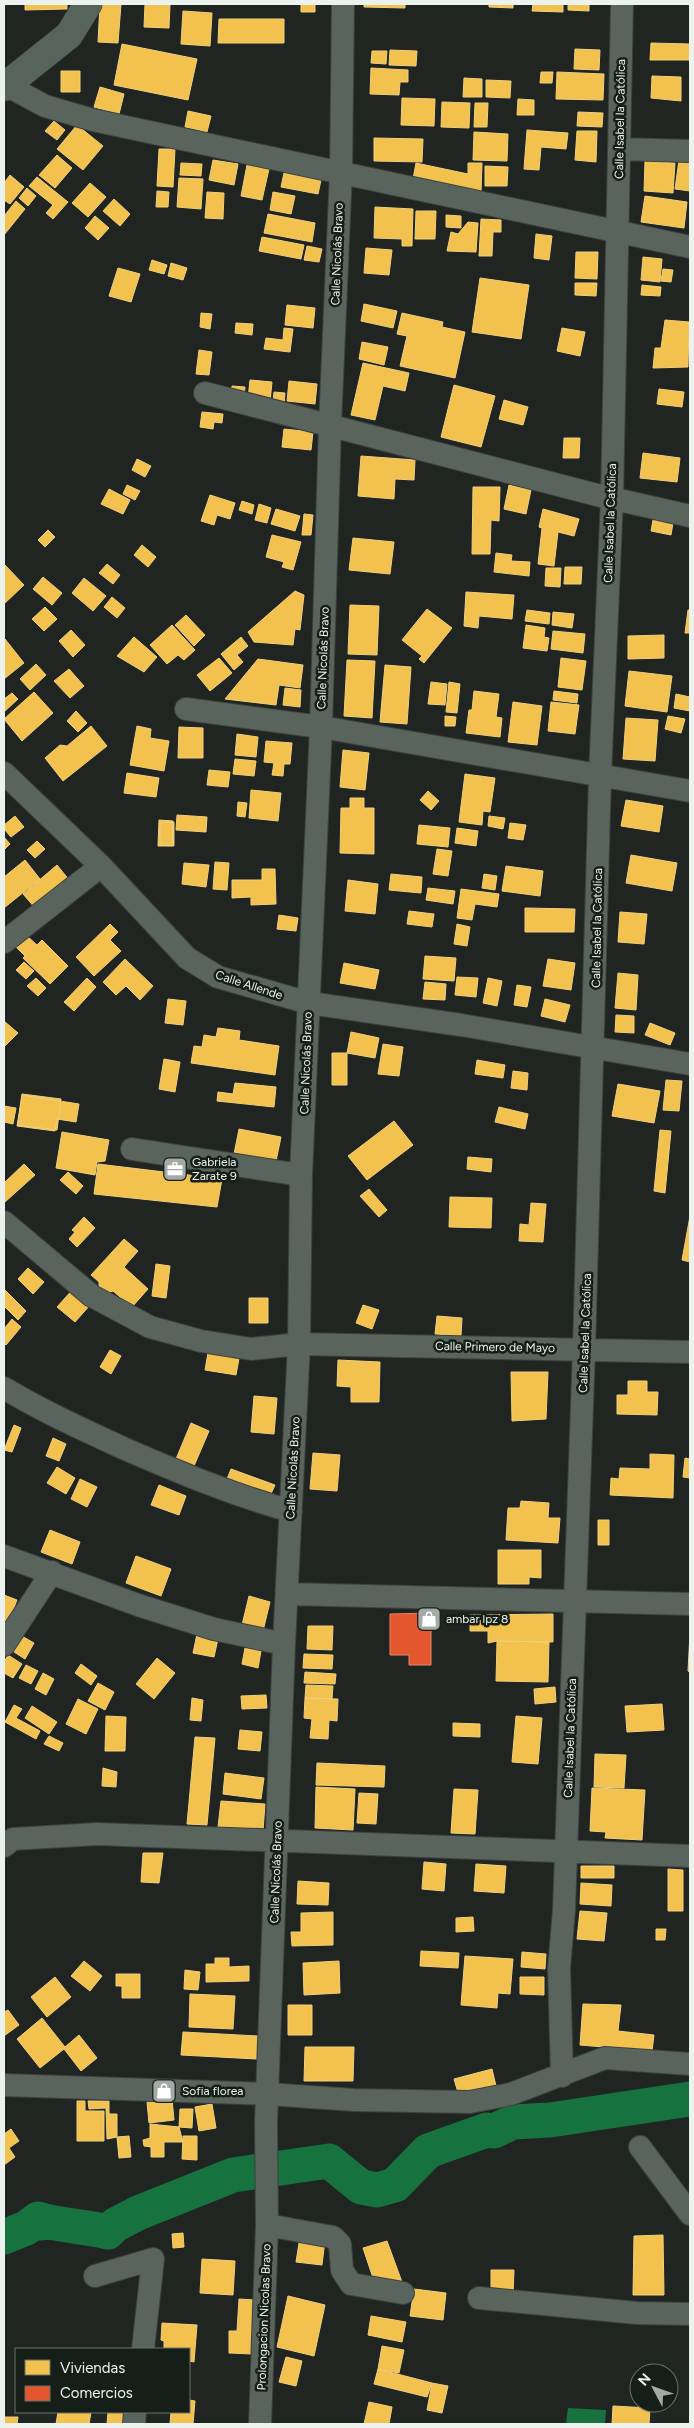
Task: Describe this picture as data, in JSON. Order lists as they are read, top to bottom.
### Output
{
  "streets": {
    "street": [
      "Calle Isabel la Católica",
      "Calle Nicolás Bravo",
      "Calle Allende",
      "Calle Primero de Mayo",
      "Prolongacion Nicolas Bravo"
    ]
  },
  "crossings": [
    ["Calle Isabel la Católica", "Calle Allende"],
    ["Calle Isabel la Católica", "Calle Primero de Mayo"],
    ["Calle Nicolás Bravo", "Calle Allende"],
    ["Calle Nicolás Bravo", "Calle Primero de Mayo"],
    ["Calle Nicolás Bravo", "Prolongacion Nicolas Bravo"]
  ],
  "places": {
    "office": ["Gabriela Zarate 9"],
    "shop": ["ambar lpz 8", "Sofia florea"]
  },
  "legend": ["Viviendas", "Comercios"],
  "north": "top left"
}
